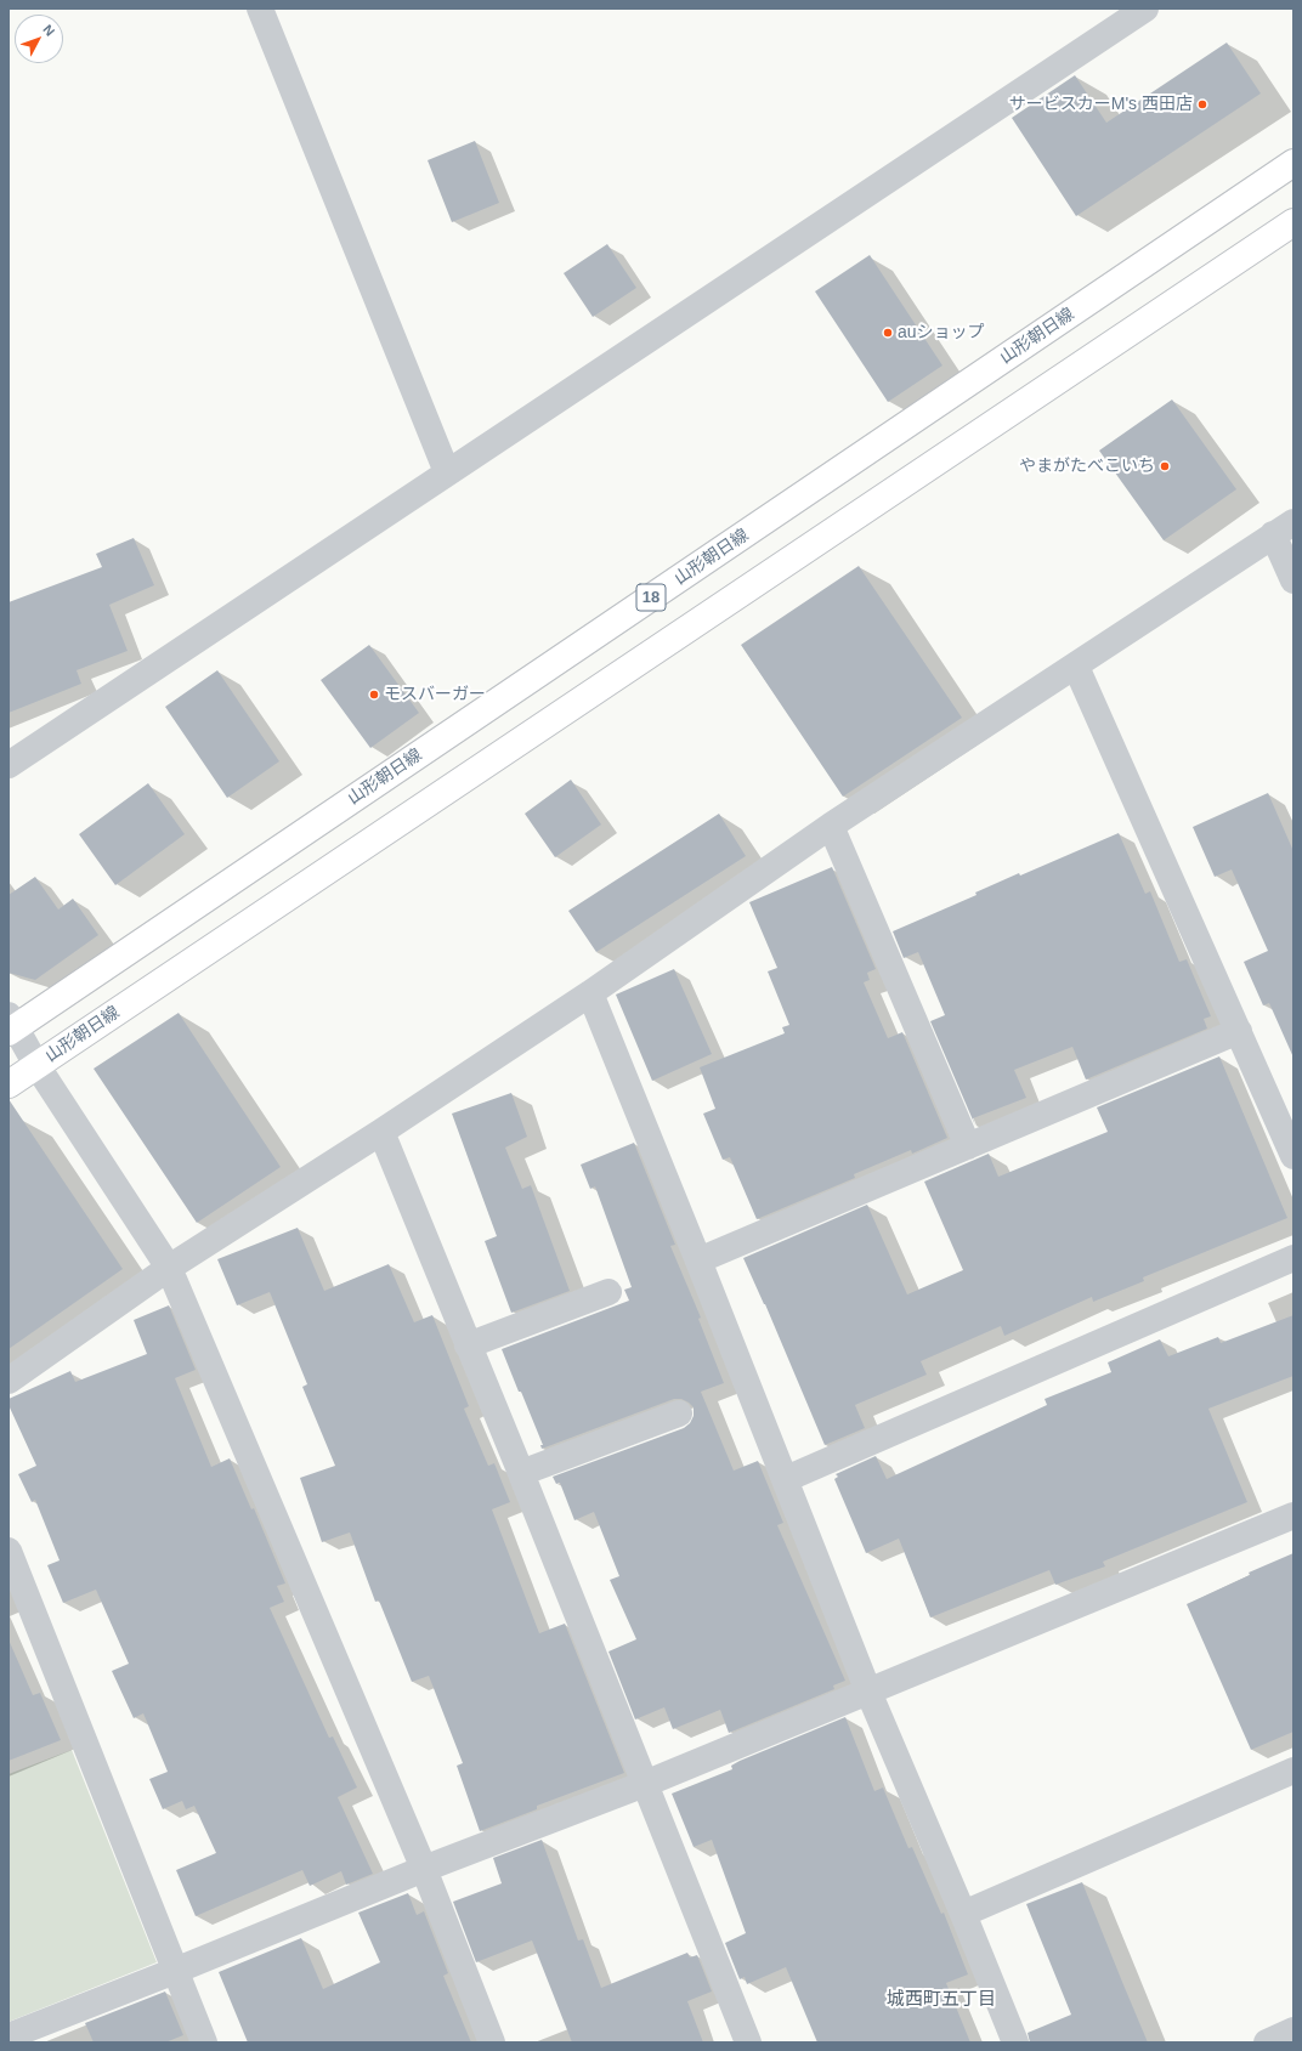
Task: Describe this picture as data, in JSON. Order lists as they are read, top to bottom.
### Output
{
  "streets": {
    "main road": ["山形朝日線", "18"]
  },
  "districts": ["城西町五丁目"],
  "places": [
    "サービスカーM's 西田店",
    "auショップ",
    "やまがたべこいち",
    "モスバーガー"
  ],
  "north": "top right"
}
